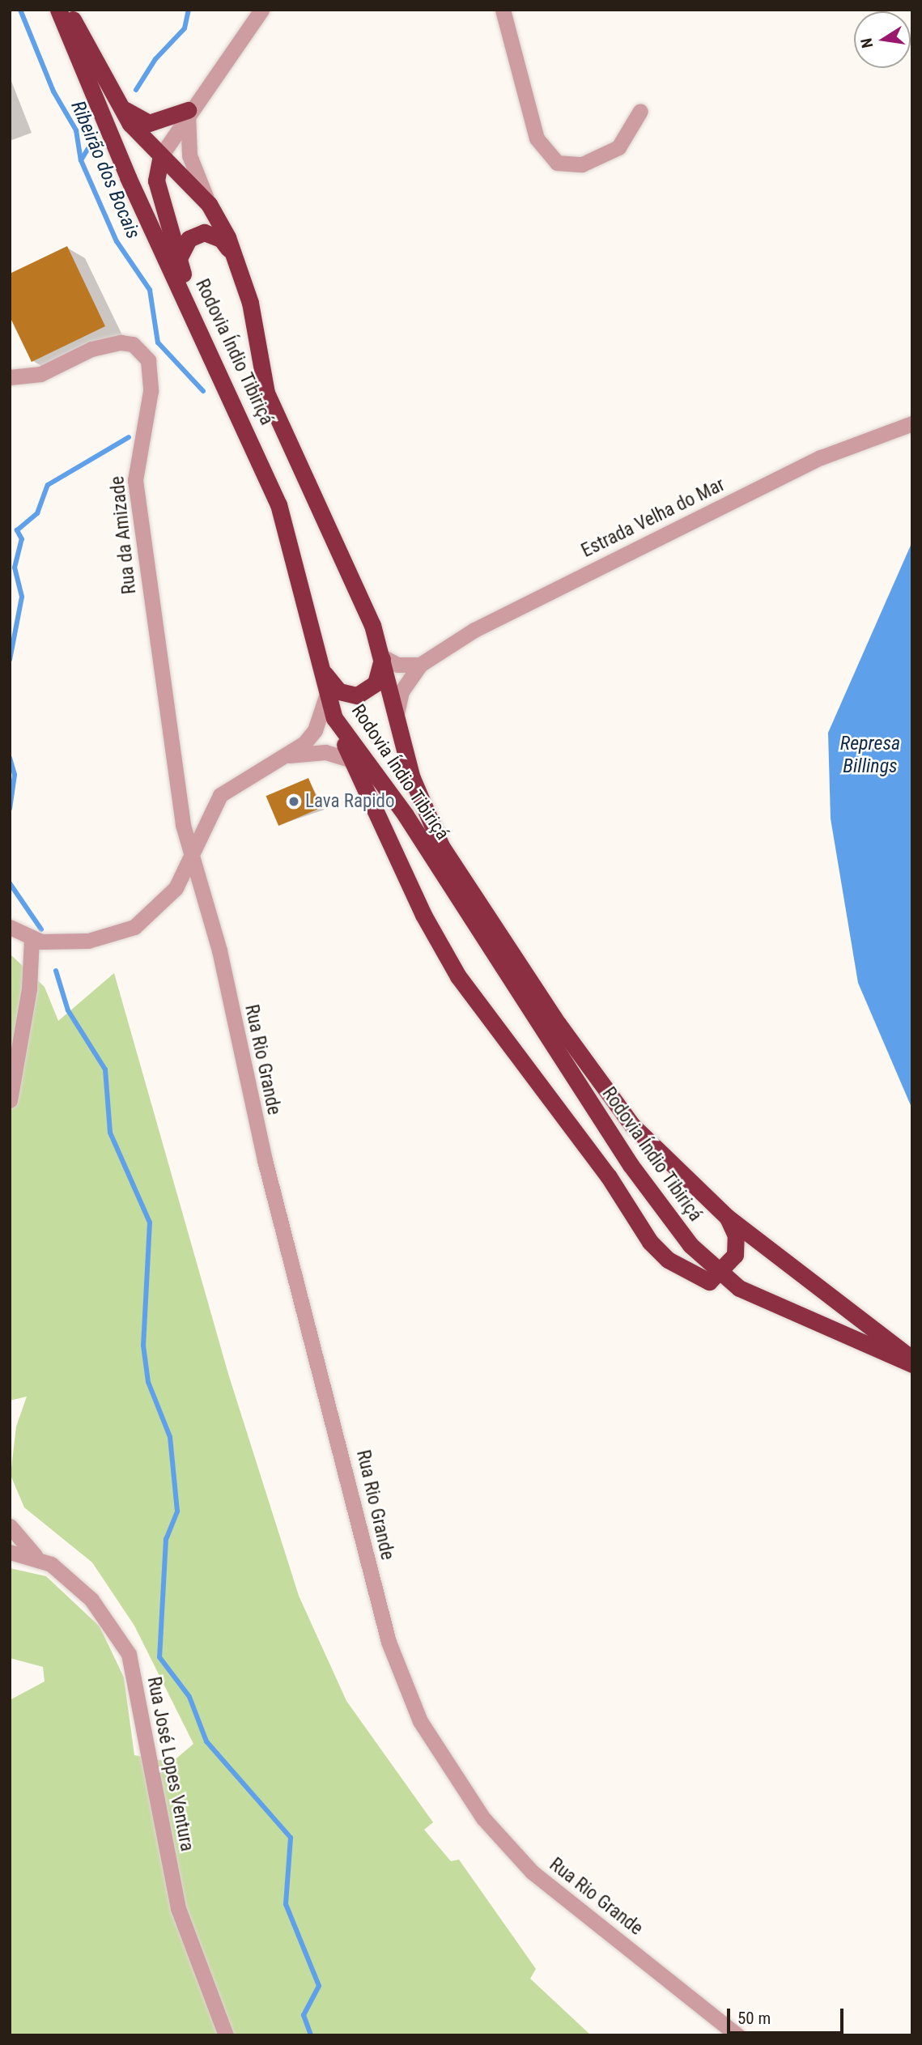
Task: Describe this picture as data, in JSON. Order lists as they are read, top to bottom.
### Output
{
  "streets": {
    "highway": ["Rodovia Índio Tibiriçá"],
    "street": [
      "Estrada Velha do Mar",
      "Rua da Amizade",
      "Rua Rio Grande",
      "Rua José Lopes Ventura"
    ]
  },
  "crossings": [
    ["Rua da Amizade", "Rua Rio Grande"]
  ],
  "water": ["Ribeirão dos Bocais", "Represa Billings"],
  "places": ["Lava Rapido"],
  "scale_bar": "50 m",
  "north": "left"
}
